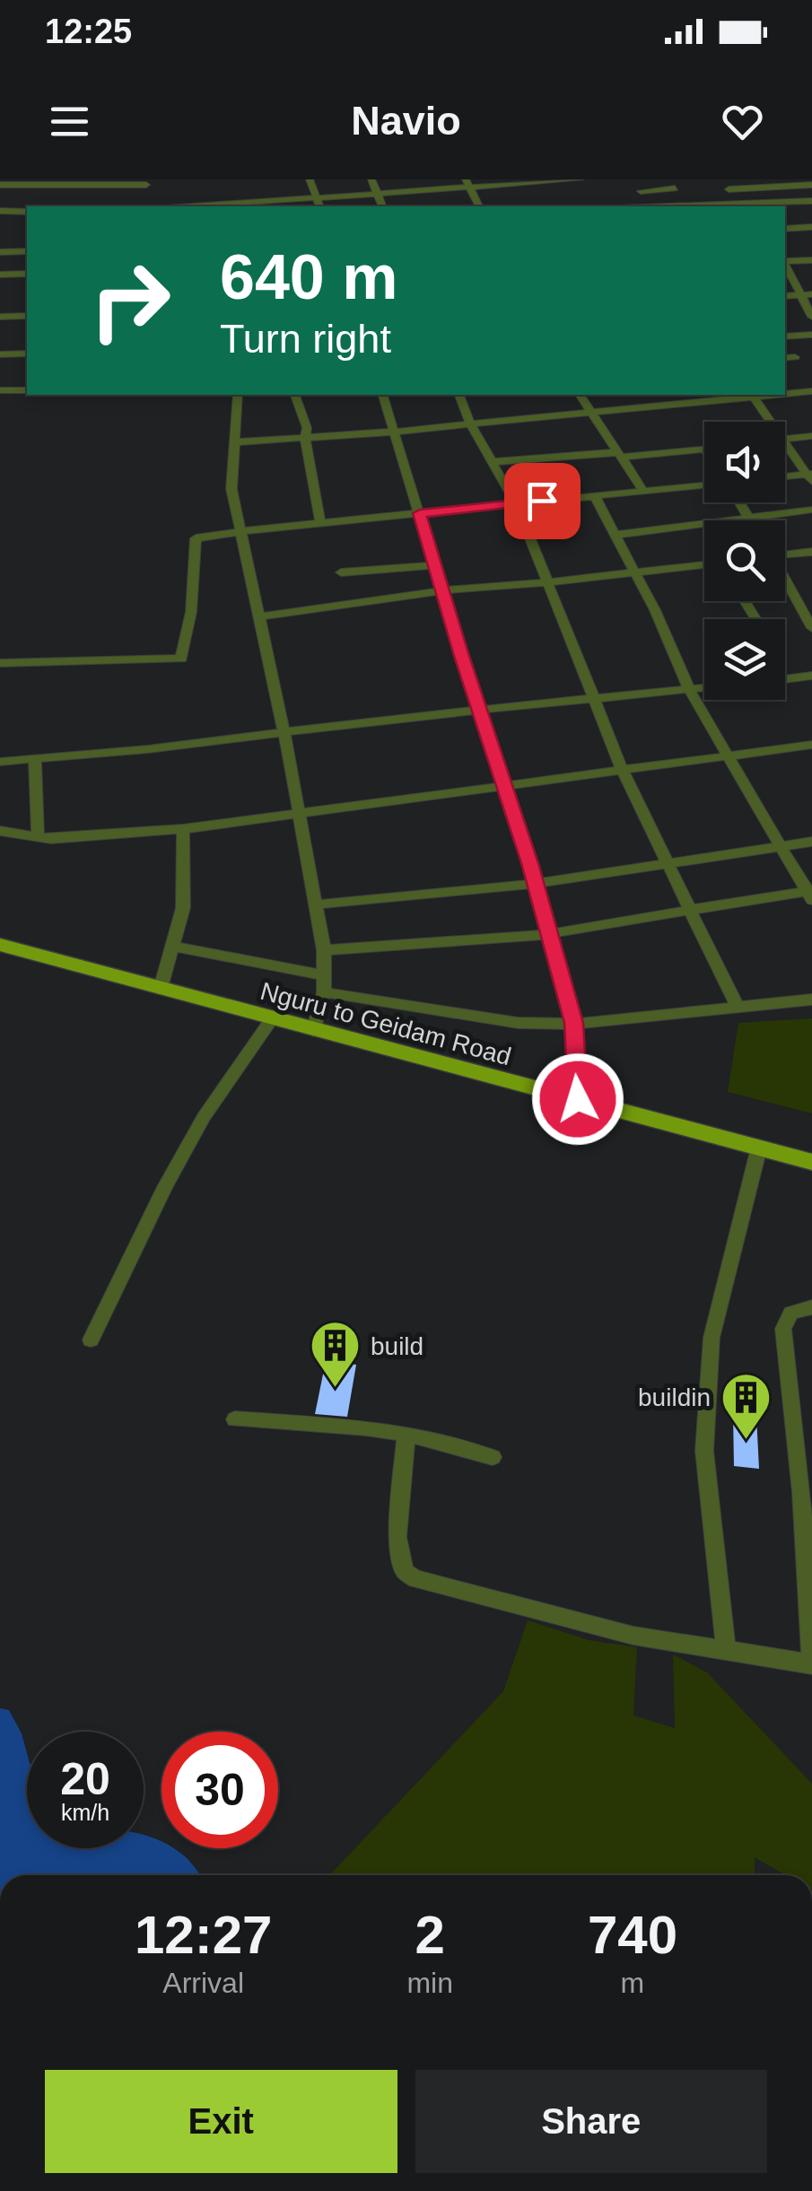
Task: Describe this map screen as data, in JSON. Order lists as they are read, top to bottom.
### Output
{
  "streets": {
    "main road": ["Nguru to Geidam Road"]
  },
  "places": {
    "building": ["build", "buildin"]
  },
  "page": {
    "status": "12:25",
    "header": "Navio",
    "turn": ["640 m", "Turn right"],
    "speed": "20 km/h",
    "limit": "30",
    "eta": [
      "12:27",
      "Arrival",
      "2",
      "min",
      "740",
      "m"
    ],
    "buttons": ["Exit", "Share"]
  }
}
